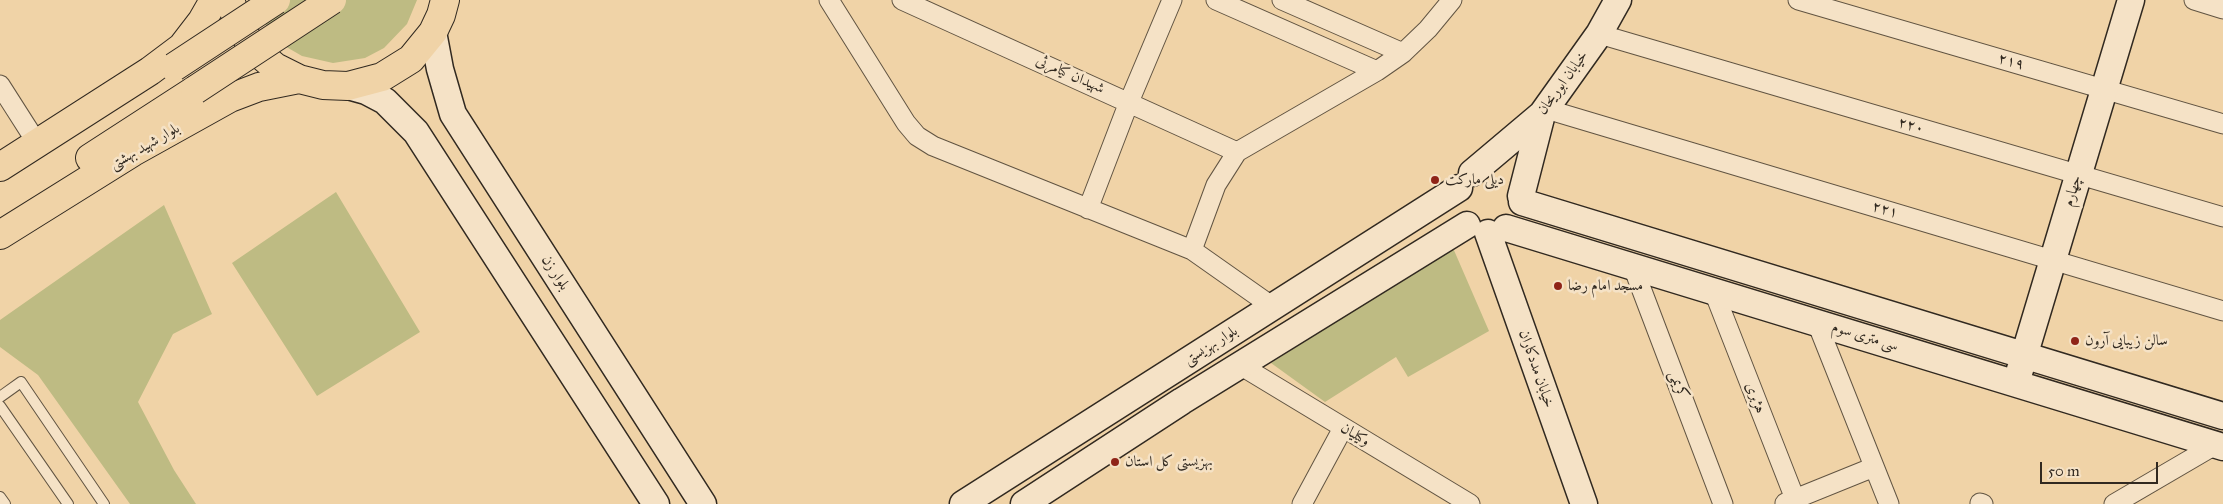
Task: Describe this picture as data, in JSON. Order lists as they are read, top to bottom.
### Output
{
  "streets": {
    "main road": [
      "خیابان ابوریحان",
      "بلوار شهید بهشتی",
      "چهارم",
      "بلوار زن",
      "سی متری سوم",
      "بلوار بهزیستی",
      "خیابان مددکاران"
    ],
    "street": [
      "۲۱۹",
      "شهیدان کیامرثی",
      "۲۲۰",
      "۲۲۱",
      "کریمی",
      "هژبری",
      "وکیلیان"
    ]
  },
  "crossings": [
    ["۲۱۹", "چهارم"],
    ["خیابان ابوریحان", "۲۲۰"],
    ["خیابان ابوریحان", "۲۲۱"],
    ["خیابان ابوریحان", "سی متری سوم"],
    ["خیابان ابوریحان", "بلوار بهزیستی"],
    ["خیابان ابوریحان", "خیابان مددکاران"],
    ["۲۲۰", "چهارم"],
    ["چهارم", "۲۲۱"],
    ["چهارم", "سی متری سوم"],
    ["سی متری سوم", "بلوار بهزیستی"],
    ["سی متری سوم", "خیابان مددکاران"],
    ["سی متری سوم", "کریمی"],
    ["سی متری سوم", "هژبری"],
    ["بلوار بهزیستی", "خیابان مددکاران"],
    ["بلوار بهزیستی", "وکیلیان"]
  ],
  "places": [
    "دیلی مارکت",
    "مسجد امام رضا",
    "سالن زیبایی آرون",
    "بهزیستی کل استان"
  ],
  "scale_bar": "50 m"
}
